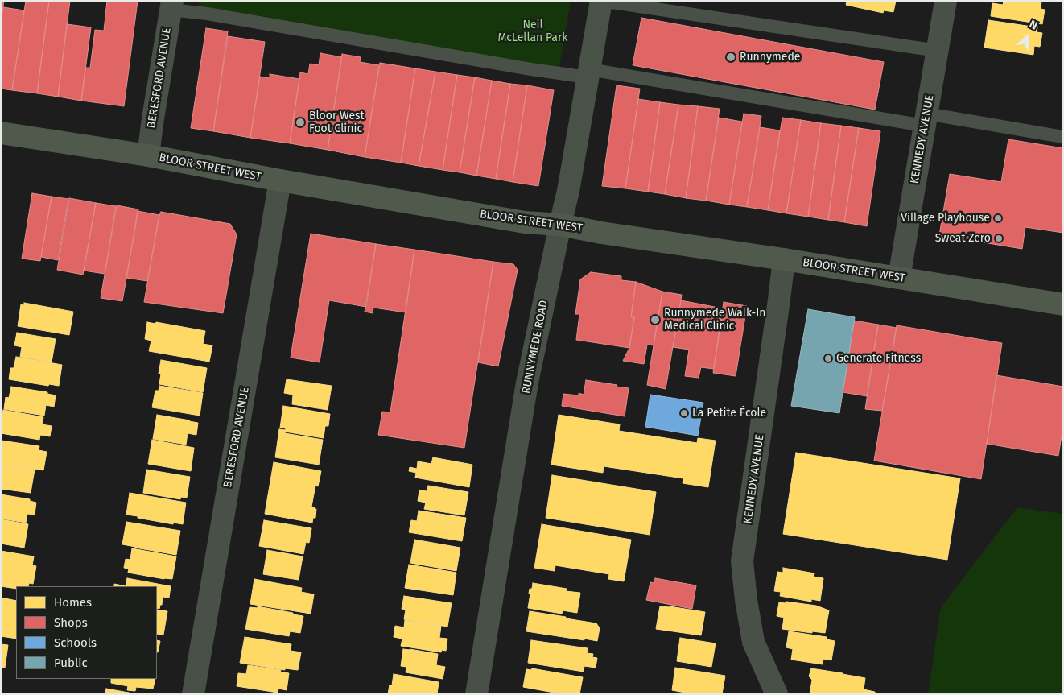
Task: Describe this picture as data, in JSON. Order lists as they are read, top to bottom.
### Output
{
  "streets": {
    "main road": ["BLOOR STREET WEST"],
    "street": ["BERESFORD AVENUE", "KENNEDY AVENUE", "RUNNYMEDE ROAD"]
  },
  "crossings": [
    ["BERESFORD AVENUE", "BLOOR STREET WEST"],
    ["KENNEDY AVENUE", "BLOOR STREET WEST"],
    ["BLOOR STREET WEST", "RUNNYMEDE ROAD"]
  ],
  "parks": ["Neil McLellan Park"],
  "places": [
    "Runnymede",
    "Bloor West Foot Clinic",
    "Village Playhouse",
    "Sweat Zero",
    "Runnymede Walk-In Medical Clinic",
    "Generate Fitness",
    "La Petite École"
  ],
  "legend": [
    "Homes",
    "Shops",
    "Schools",
    "Public"
  ],
  "north": "top right"
}
